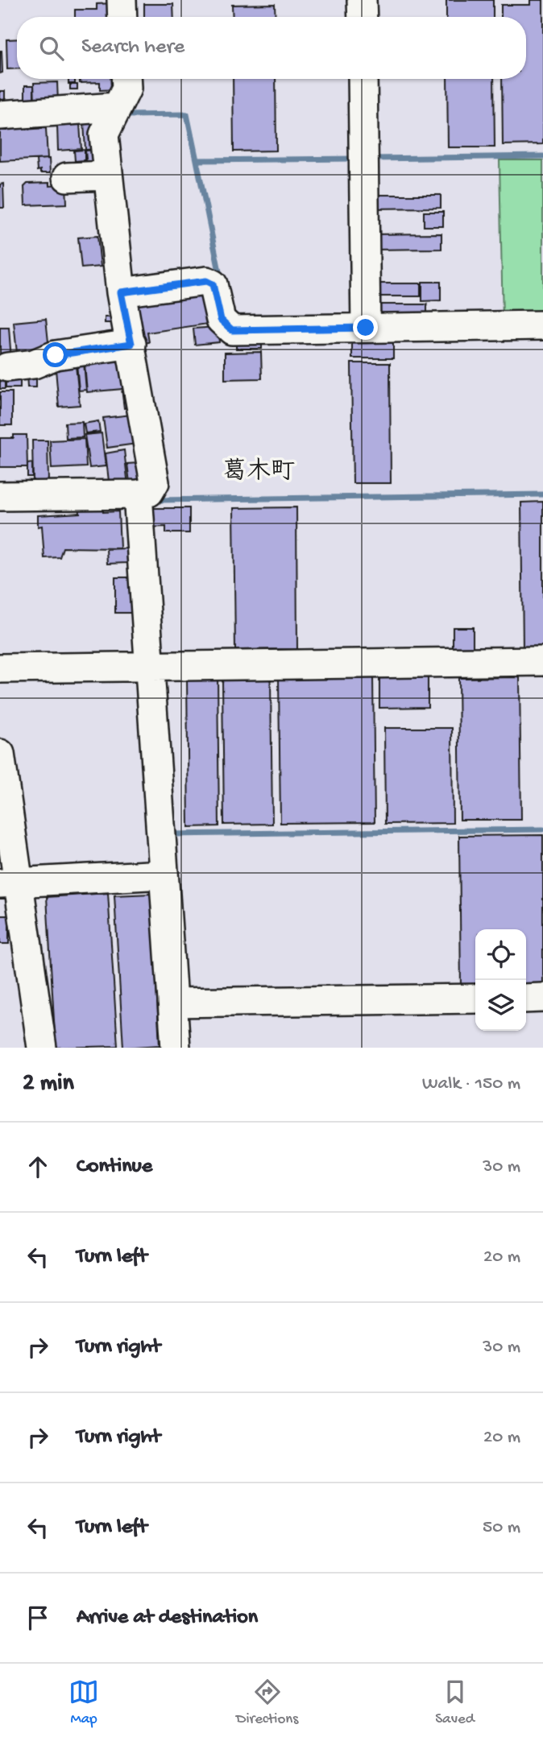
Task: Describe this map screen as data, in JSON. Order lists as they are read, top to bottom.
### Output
{
  "districts": ["葛木町"],
  "page": {
    "search": "Search here",
    "heading": ["2 min", "Walk · 150 m"],
    "list": [
      ["Continue", "30 m"],
      ["Turn left", "20 m"],
      ["Turn right", "30 m"],
      ["Turn right", "20 m"],
      ["Turn left", "50 m"],
      "Arrive at destination"
    ],
    "nav": ["Map", "Directions", "Saved"]
  }
}
